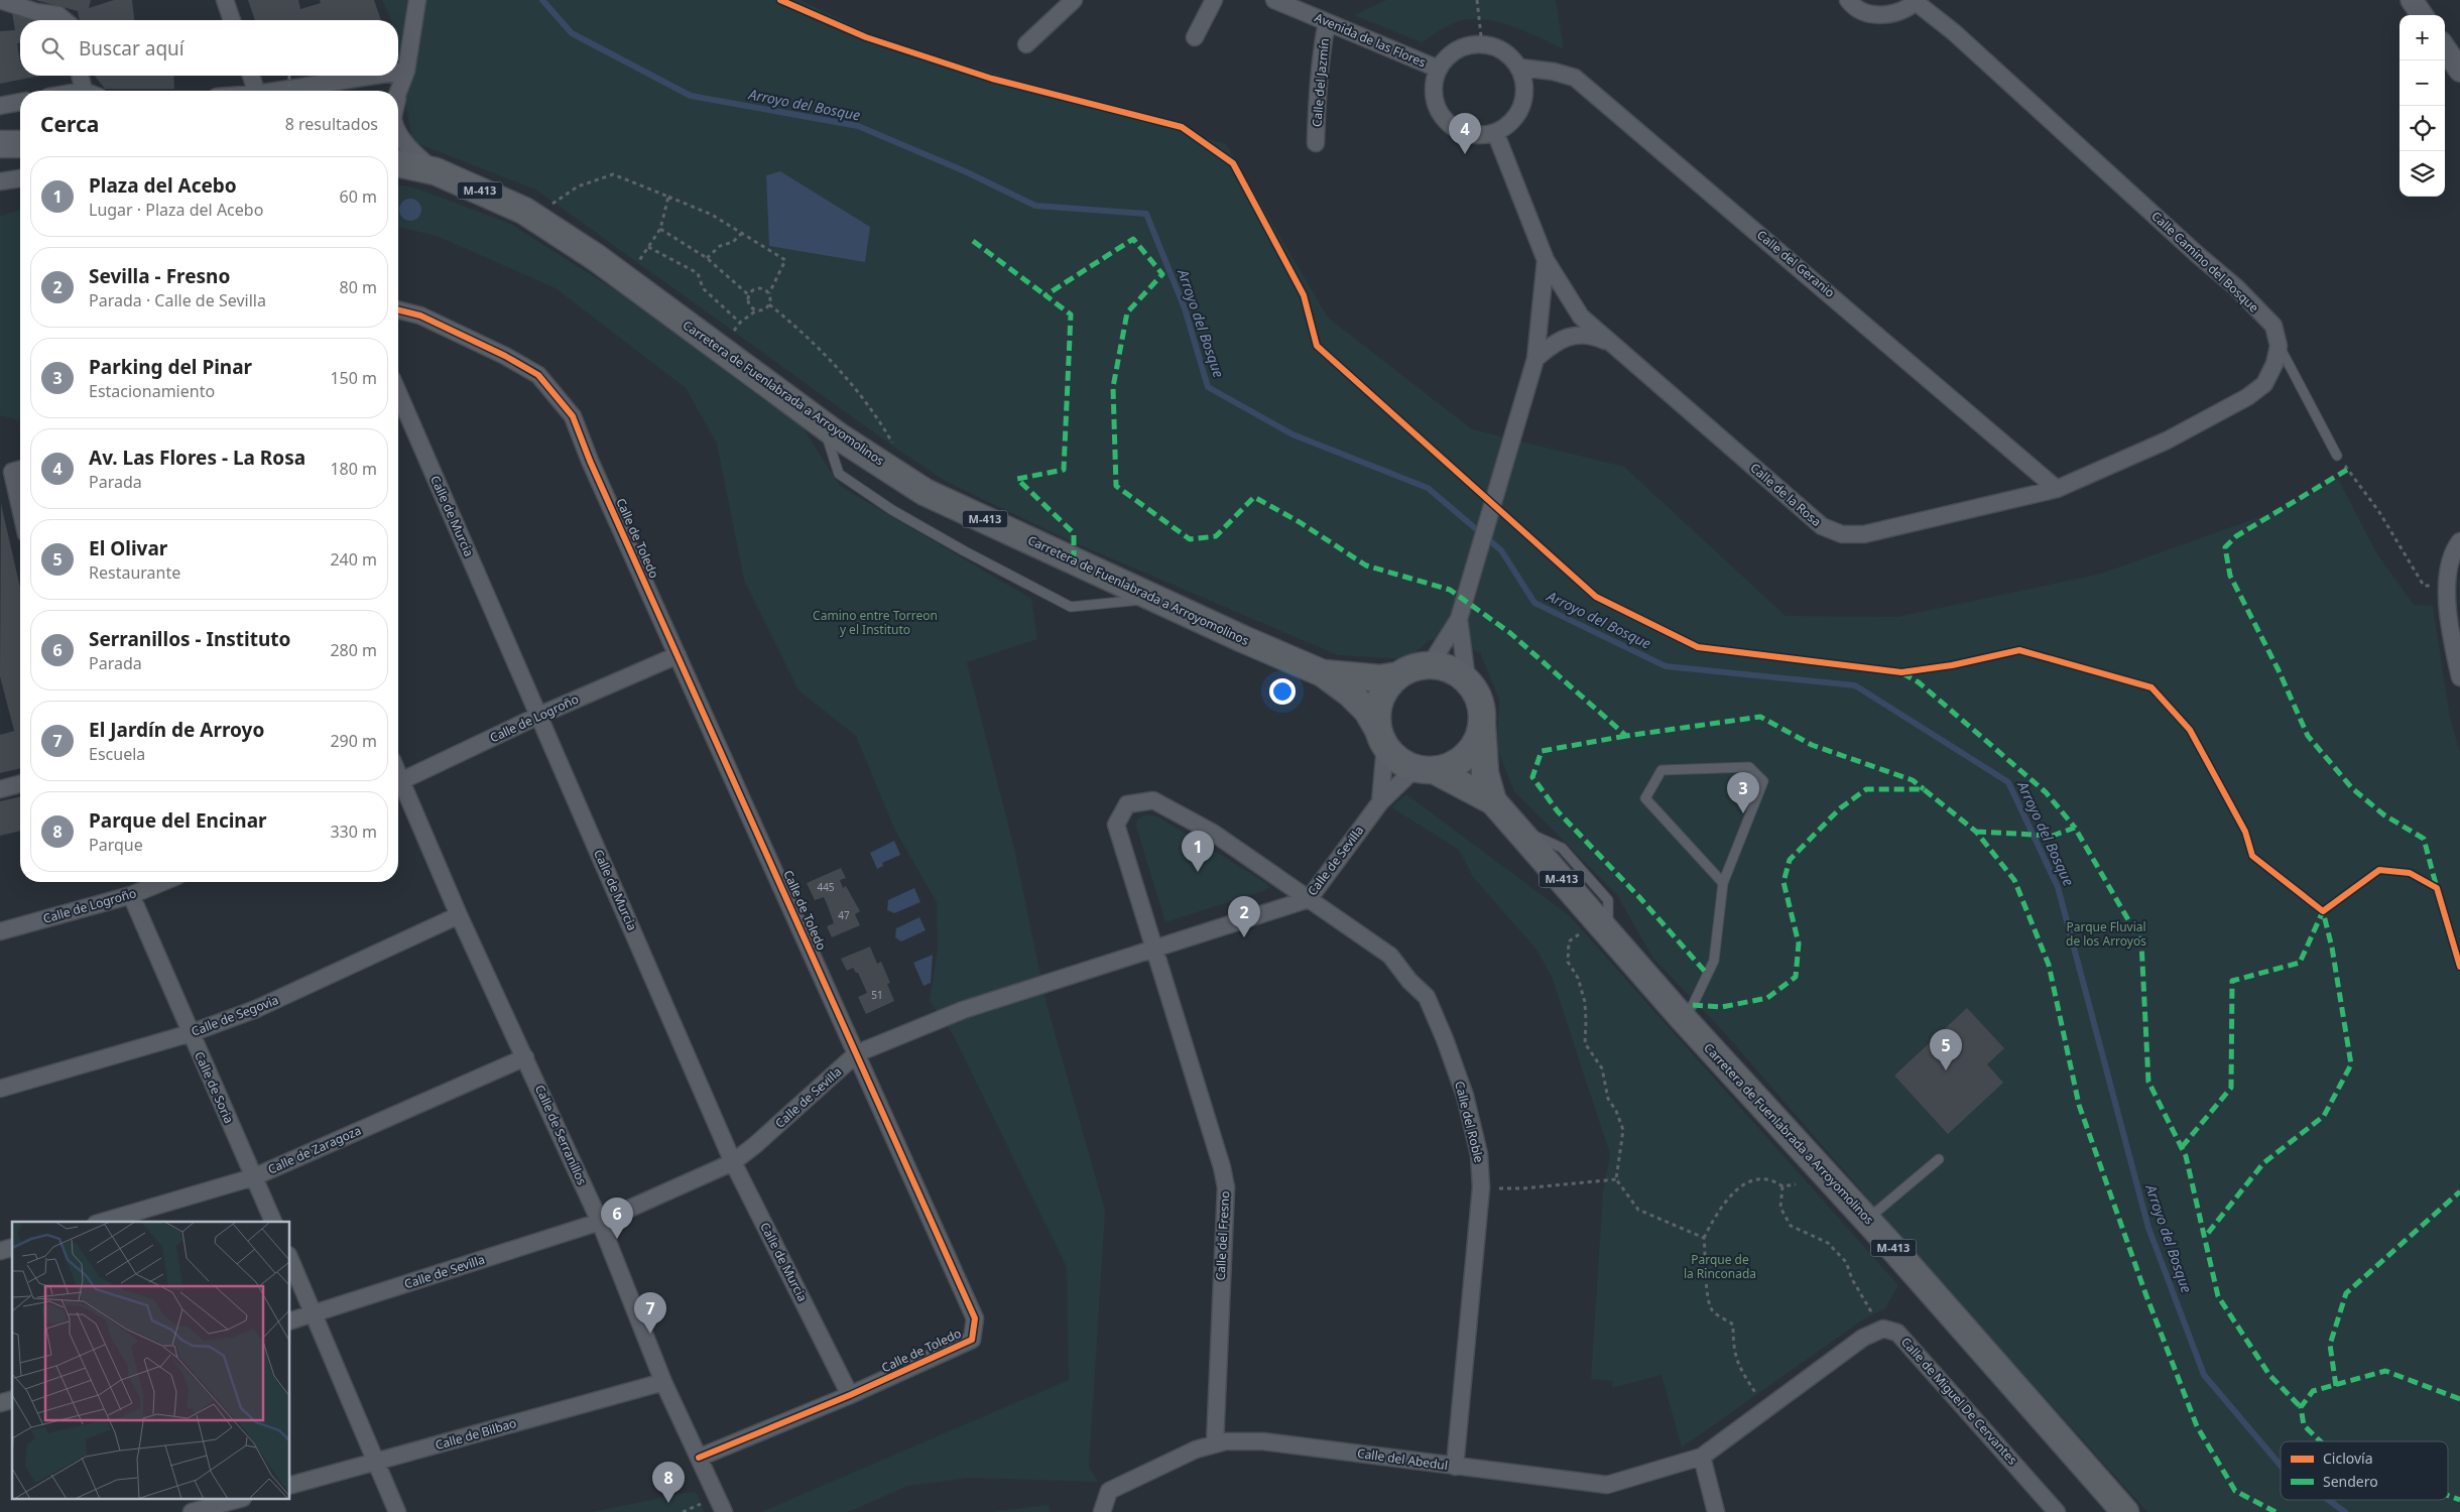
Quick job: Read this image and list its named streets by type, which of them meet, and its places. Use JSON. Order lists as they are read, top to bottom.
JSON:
{
  "streets": {
    "main road": ["M-413", "Carretera de Fuenlabrada a Arroyomolinos"],
    "street": [
      "Avenida de las Flores",
      "Calle del Jazmín",
      "Calle Camino del Bosque",
      "Calle del Geranio",
      "Calle de la Rosa",
      "Calle de Murcia",
      "Calle de Toledo",
      "Calle de Logroño",
      "Calle de Sevilla",
      "Calle de Segovia",
      "Calle de Soria",
      "Calle del Roble",
      "Calle de Serranillos",
      "Calle de Zaragoza",
      "Calle del Fresno",
      "Calle de Miguel De Cervantes",
      "Calle de Bilbao",
      "Calle del Abedul"
    ]
  },
  "crossings": [
    ["Avenida de las Flores", "Calle del Jazmín"],
    ["Avenida de las Flores", "Calle del Geranio"],
    ["Avenida de las Flores", "Calle de la Rosa"],
    ["M-413", "Carretera de Fuenlabrada a Arroyomolinos"],
    ["M-413", "Calle de Sevilla"],
    ["Calle del Geranio", "Calle de la Rosa"],
    ["Carretera de Fuenlabrada a Arroyomolinos", "Calle de Sevilla"],
    ["Calle de Murcia", "Calle de Toledo"],
    ["Calle de Murcia", "Calle de Logroño"],
    ["Calle de Murcia", "Calle de Sevilla"],
    ["Calle de Toledo", "Calle de Logroño"],
    ["Calle de Toledo", "Calle de Sevilla"],
    ["Calle de Toledo", "Calle de Serranillos"],
    ["Calle de Logroño", "Calle de Soria"],
    ["Calle de Sevilla", "Calle del Roble"],
    ["Calle de Sevilla", "Calle de Serranillos"],
    ["Calle de Sevilla", "Calle del Fresno"],
    ["Calle de Segovia", "Calle de Soria"],
    ["Calle de Segovia", "Calle de Serranillos"],
    ["Calle de Soria", "Calle de Zaragoza"],
    ["Calle del Roble", "Calle del Fresno"],
    ["Calle del Roble", "Calle del Abedul"],
    ["Calle de Serranillos", "Calle de Zaragoza"],
    ["Calle de Serranillos", "Calle de Bilbao"],
    ["Calle del Fresno", "Calle del Abedul"]
  ],
  "water": ["Arroyo del Bosque"],
  "parks": ["Camino entre Torreon y el Instituto", "Parque Fluvial de los Arroyos", "Parque de la Rinconada"],
  "house_numbers": ["445", "47", "51"],
  "legend": ["Ciclovía", "Sendero"],
  "page": {
    "map_buttons": ["+", "−"],
    "search": "Buscar aquí",
    "heading": ["Cerca", "8 resultados"],
    "pins": [
      "4",
      "3",
      "1",
      "2",
      "5",
      "6",
      "7",
      "8"
    ],
    "list": [
      {
        "mark": "1",
        "name": "Plaza del Acebo",
        "note": "Lugar · Plaza del Acebo",
        "value": "60 m"
      },
      {
        "mark": "2",
        "name": "Sevilla - Fresno",
        "note": "Parada · Calle de Sevilla",
        "value": "80 m"
      },
      {
        "mark": "3",
        "name": "Parking del Pinar",
        "note": "Estacionamiento",
        "value": "150 m"
      },
      {
        "mark": "4",
        "name": "Av. Las Flores - La Rosa",
        "note": "Parada",
        "value": "180 m"
      },
      {
        "mark": "5",
        "name": "El Olivar",
        "note": "Restaurante",
        "value": "240 m"
      },
      {
        "mark": "6",
        "name": "Serranillos - Instituto",
        "note": "Parada",
        "value": "280 m"
      },
      {
        "mark": "7",
        "name": "El Jardín de Arroyo",
        "note": "Escuela",
        "value": "290 m"
      },
      {
        "mark": "8",
        "name": "Parque del Encinar",
        "note": "Parque",
        "value": "330 m"
      }
    ]
  }
}
